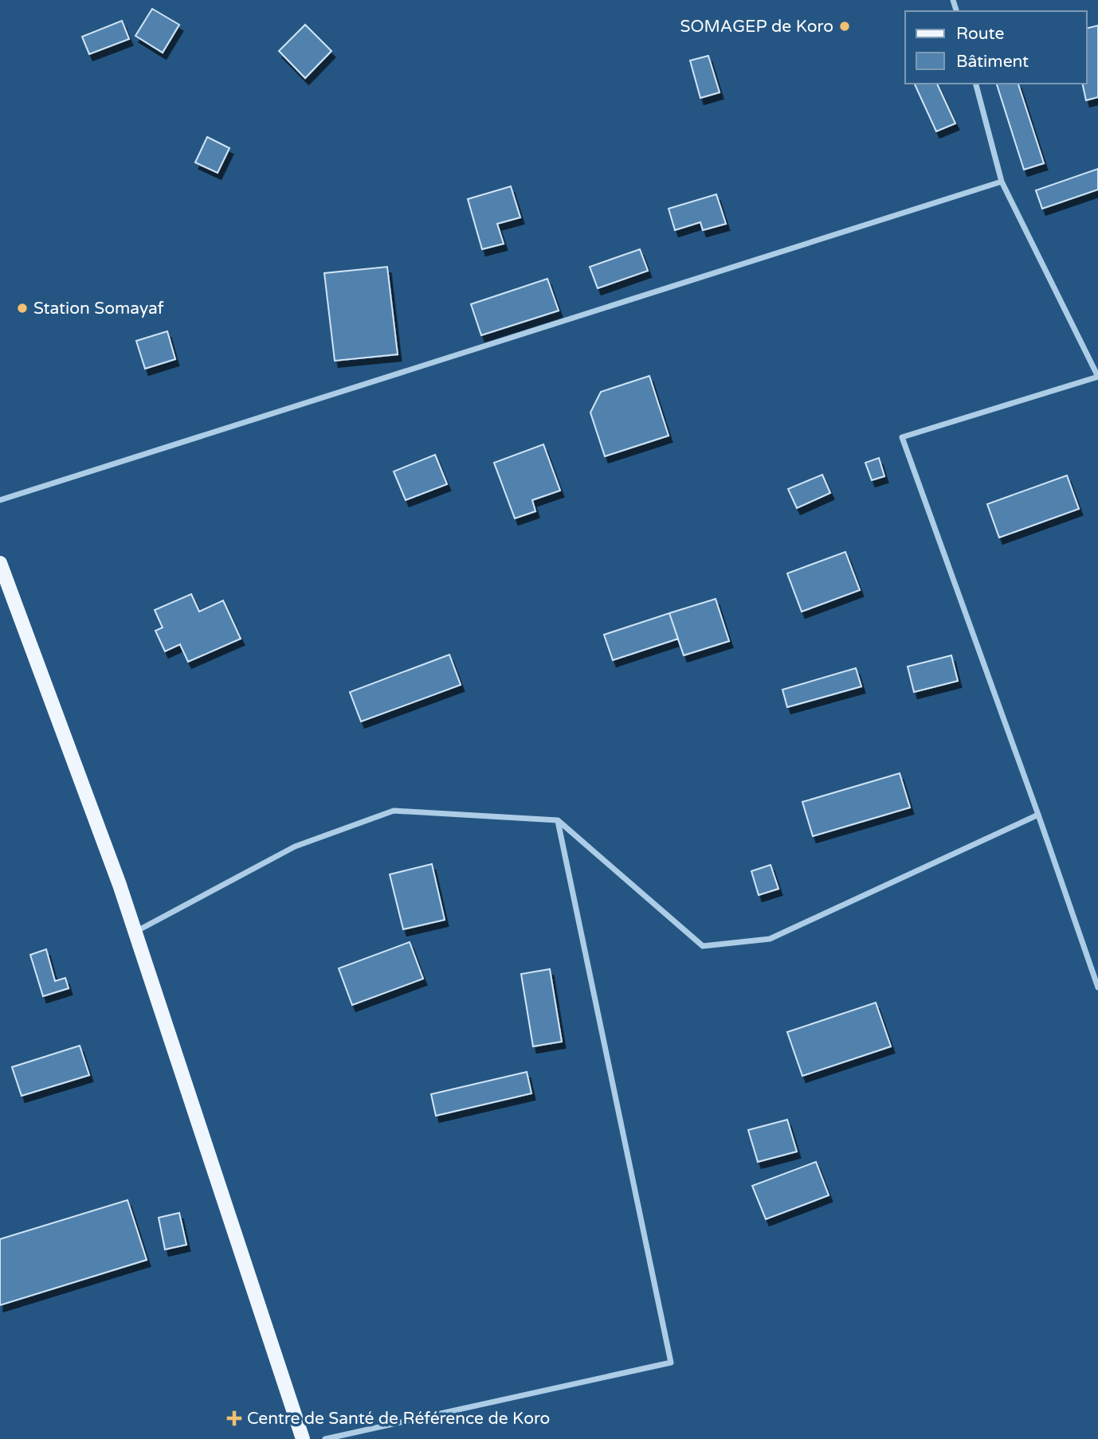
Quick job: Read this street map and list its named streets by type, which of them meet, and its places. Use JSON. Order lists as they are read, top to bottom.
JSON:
{
  "places": {
    "other": ["SOMAGEP de Koro", "Station Somayaf"],
    "health": ["Centre de Santé de Référence de Koro"]
  },
  "legend": ["Route", "Bâtiment"]
}
